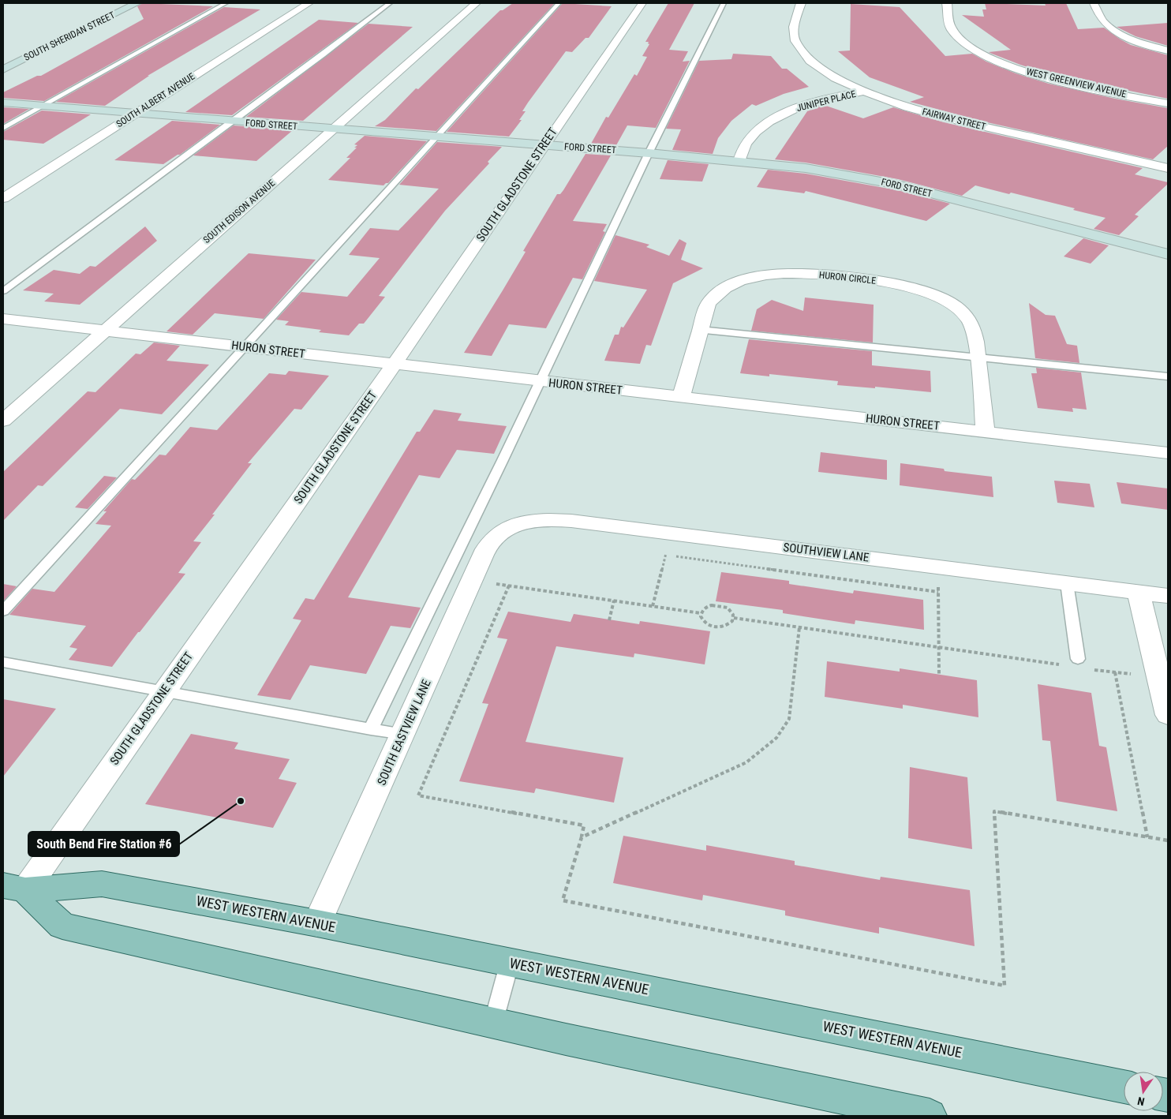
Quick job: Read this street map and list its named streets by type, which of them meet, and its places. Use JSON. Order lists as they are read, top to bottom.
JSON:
{
  "streets": {
    "main road": ["WEST WESTERN AVENUE"],
    "street": [
      "SOUTH SHERIDAN STREET",
      "WEST GREENVIEW AVENUE",
      "SOUTH ALBERT AVENUE",
      "JUNIPER PLACE",
      "FAIRWAY STREET",
      "FORD STREET",
      "SOUTH GLADSTONE STREET",
      "SOUTH EDISON AVENUE",
      "HURON CIRCLE",
      "HURON STREET",
      "SOUTHVIEW LANE",
      "SOUTH EASTVIEW LANE"
    ]
  },
  "crossings": [
    ["SOUTH ALBERT AVENUE", "FORD STREET"],
    ["JUNIPER PLACE", "FAIRWAY STREET"],
    ["JUNIPER PLACE", "FORD STREET"],
    ["FORD STREET", "SOUTH GLADSTONE STREET"],
    ["FORD STREET", "SOUTH EDISON AVENUE"],
    ["SOUTH GLADSTONE STREET", "HURON STREET"],
    ["SOUTH GLADSTONE STREET", "WEST WESTERN AVENUE"],
    ["SOUTH EDISON AVENUE", "HURON STREET"],
    ["HURON CIRCLE", "HURON STREET"],
    ["SOUTHVIEW LANE", "SOUTH EASTVIEW LANE"],
    ["SOUTH EASTVIEW LANE", "WEST WESTERN AVENUE"]
  ],
  "places": ["South Bend Fire Station #6"],
  "north": "bottom"
}
